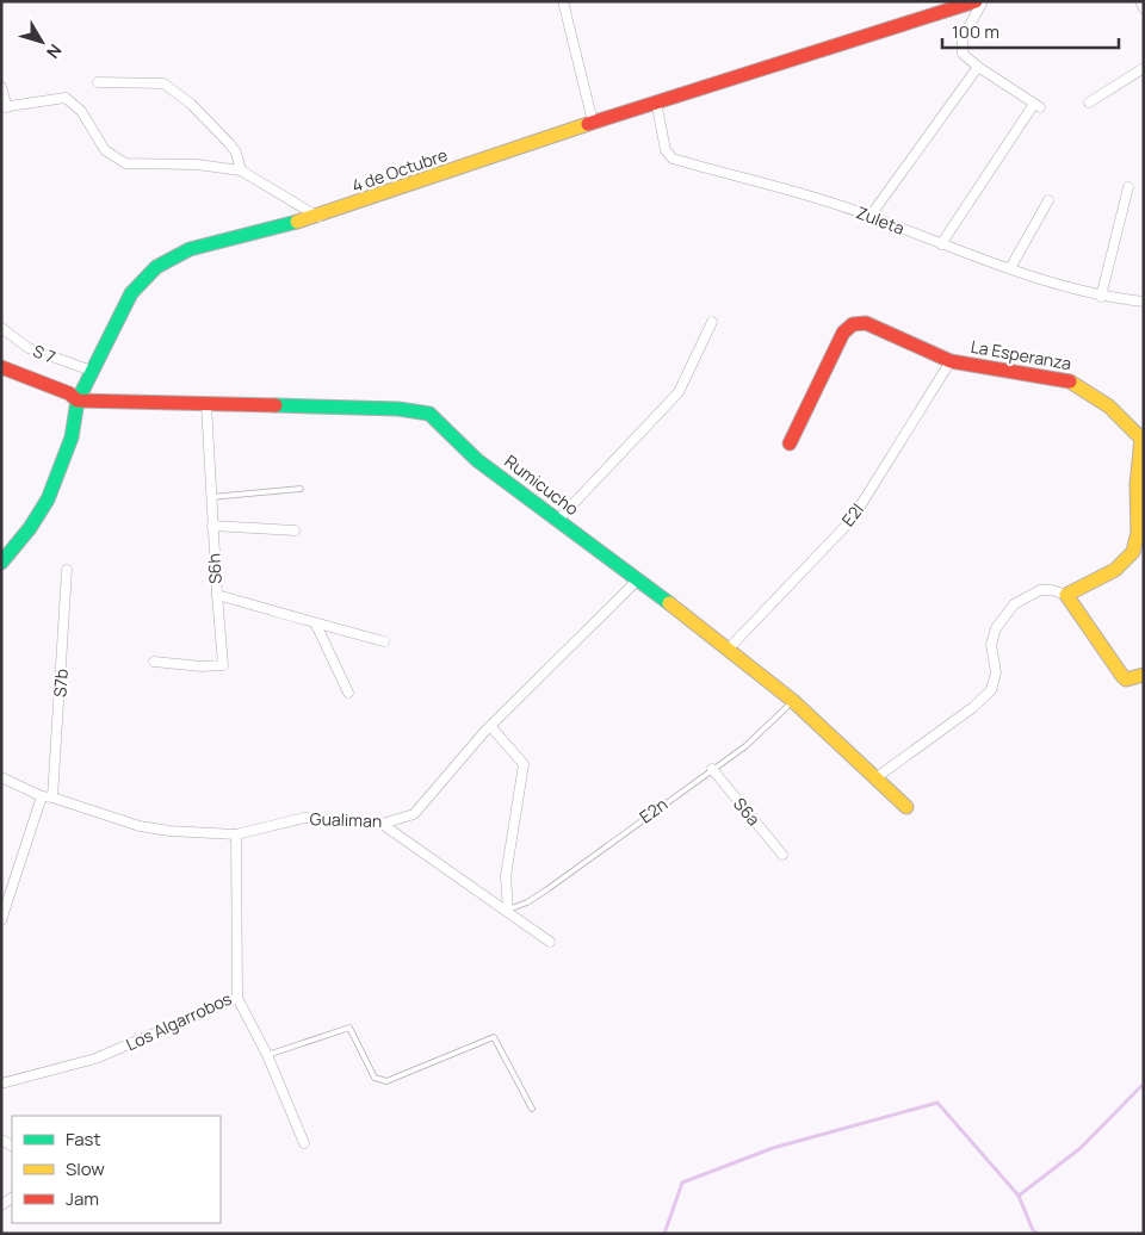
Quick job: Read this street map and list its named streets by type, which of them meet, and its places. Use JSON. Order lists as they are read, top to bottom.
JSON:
{
  "streets": {
    "street": [
      "4 de Octubre",
      "Zuleta",
      "S 7",
      "La Esperanza",
      "Rumicucho",
      "E2l",
      "S6h",
      "S7b",
      "S6a",
      "Gualiman",
      "Los Algarrobos"
    ],
    "lane": ["E2n"]
  },
  "crossings": [
    ["4 de Octubre", "Zuleta"],
    ["4 de Octubre", "S 7"],
    ["4 de Octubre", "Rumicucho"],
    ["La Esperanza", "E2l"],
    ["Rumicucho", "E2l"],
    ["Rumicucho", "S6h"],
    ["Rumicucho", "E2n"],
    ["Rumicucho", "Gualiman"],
    ["S7b", "Gualiman"],
    ["E2n", "S6a"],
    ["Gualiman", "Los Algarrobos"]
  ],
  "legend": ["Fast", "Slow", "Jam"],
  "scale_bar": "100 m",
  "north": "bottom right"
}
